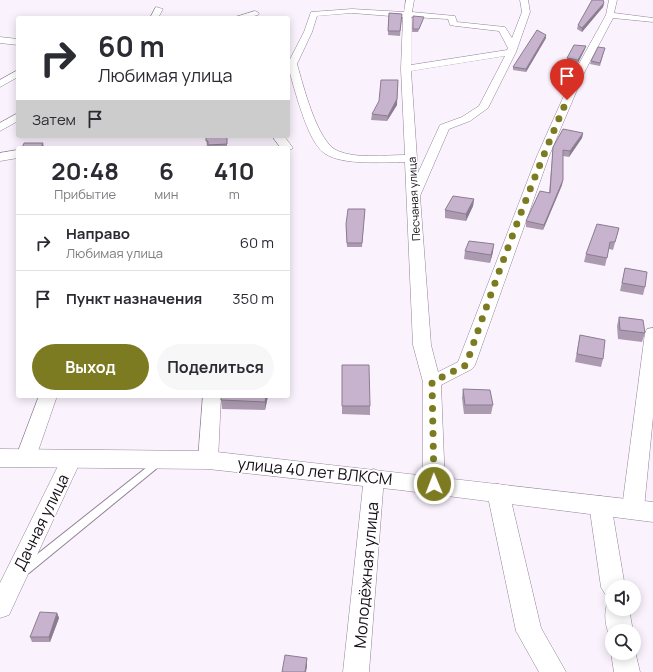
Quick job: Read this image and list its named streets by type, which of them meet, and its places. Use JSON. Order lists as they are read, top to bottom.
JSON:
{
  "streets": {
    "street": [
      "Песчаная улица",
      "улица 40 лет ВЛКСМ",
      "Дачная улица",
      "Молодёжная улица"
    ]
  },
  "crossings": [
    ["Песчаная улица", "улица 40 лет ВЛКСМ"],
    ["улица 40 лет ВЛКСМ", "Дачная улица"],
    ["улица 40 лет ВЛКСМ", "Молодёжная улица"]
  ],
  "page": {
    "turn": ["60 m", "Любимая улица"],
    "then": "Затем",
    "eta": [
      "20:48",
      "Прибытие",
      "6",
      "мин",
      "410",
      "m"
    ],
    "list": [
      {
        "name": "Направо",
        "note": "Любимая улица",
        "value": "60 m"
      },
      {
        "name": "Пункт назначения",
        "value": "350 m"
      }
    ],
    "buttons": ["Выход", "Поделиться"]
  }
}
